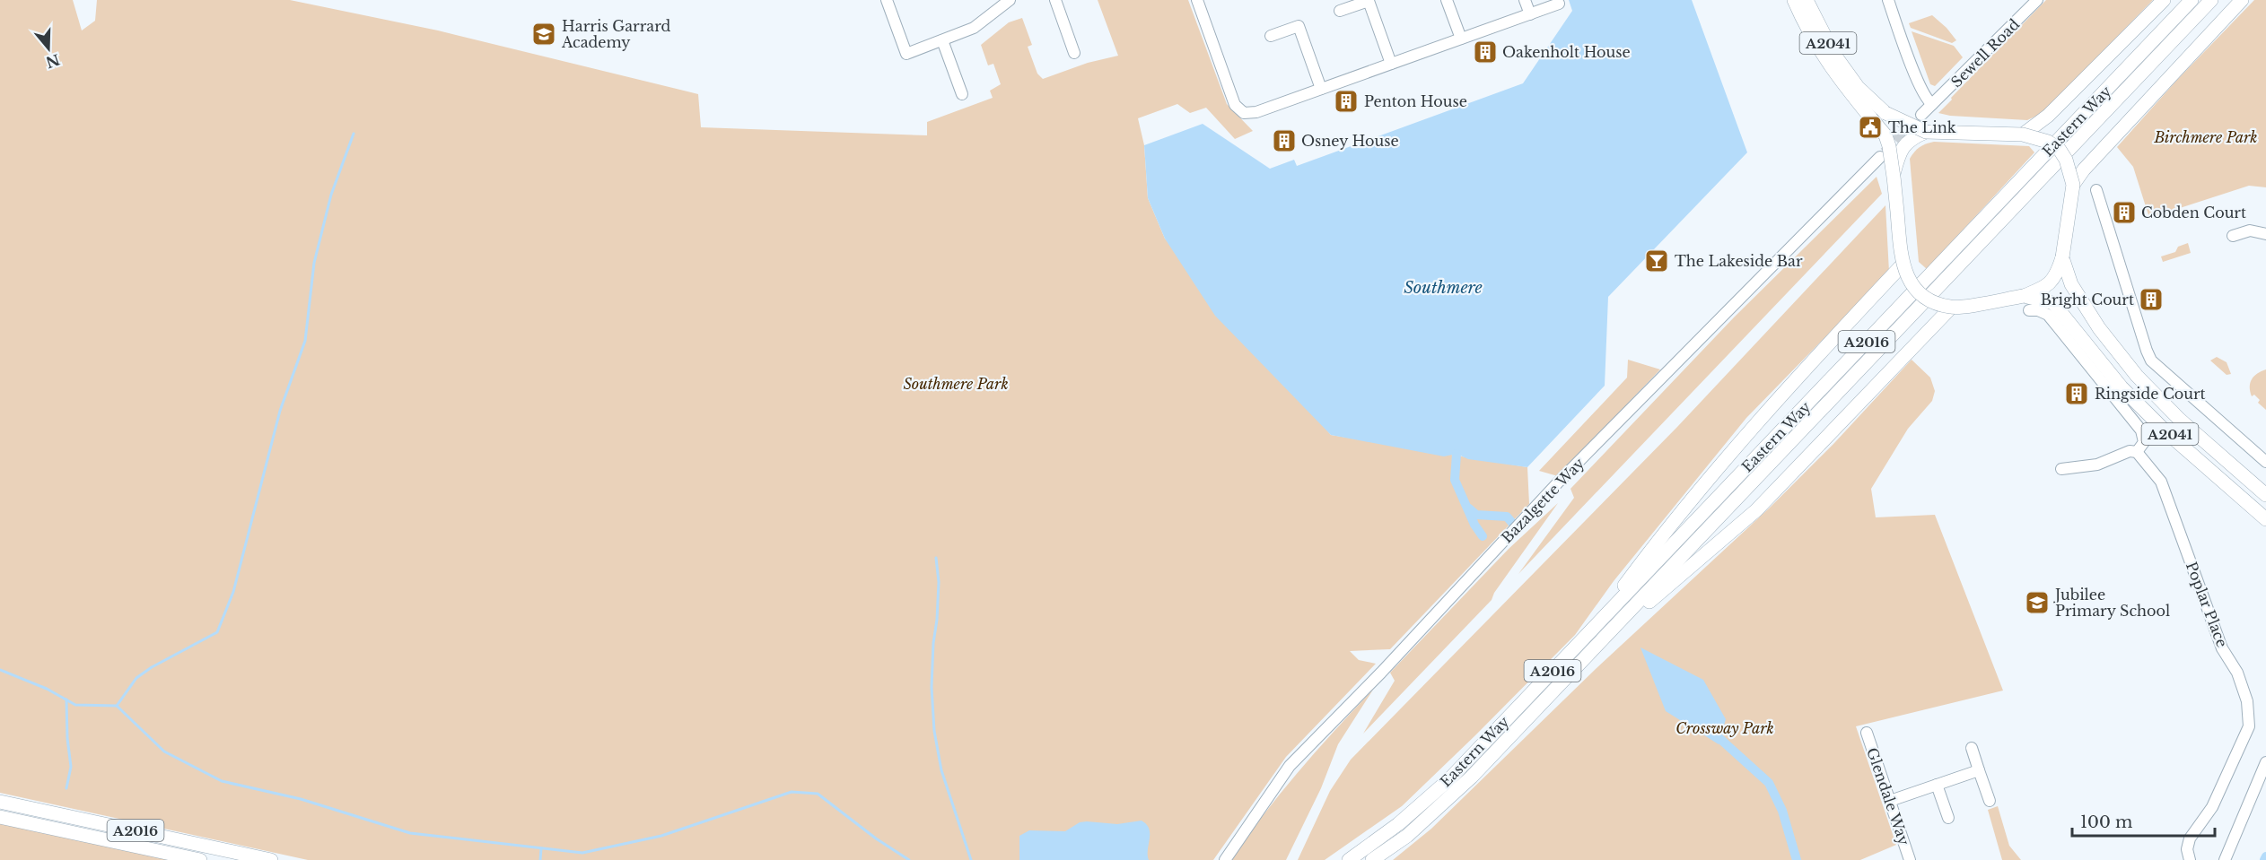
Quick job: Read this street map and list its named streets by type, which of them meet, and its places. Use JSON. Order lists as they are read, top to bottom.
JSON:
{
  "streets": {
    "main road": ["A2041", "Eastern Way", "A2016"],
    "street": [
      "Sewell Road",
      "Bazalgette Way",
      "Poplar Place",
      "Glendale Way"
    ]
  },
  "water": ["Southmere"],
  "parks": ["Birchmere Park", "Southmere Park", "Crossway Park"],
  "places": {
    "school or university": ["Harris Garrard Academy", "Jubilee Primary School"],
    "building": [
      "Oakenholt House",
      "Penton House",
      "Osney House",
      "Cobden Court",
      "Bright Court",
      "Ringside Court"
    ],
    "public building": ["The Link"],
    "bar": ["The Lakeside Bar"]
  },
  "scale_bar": "100 m",
  "north": "bottom"
}
